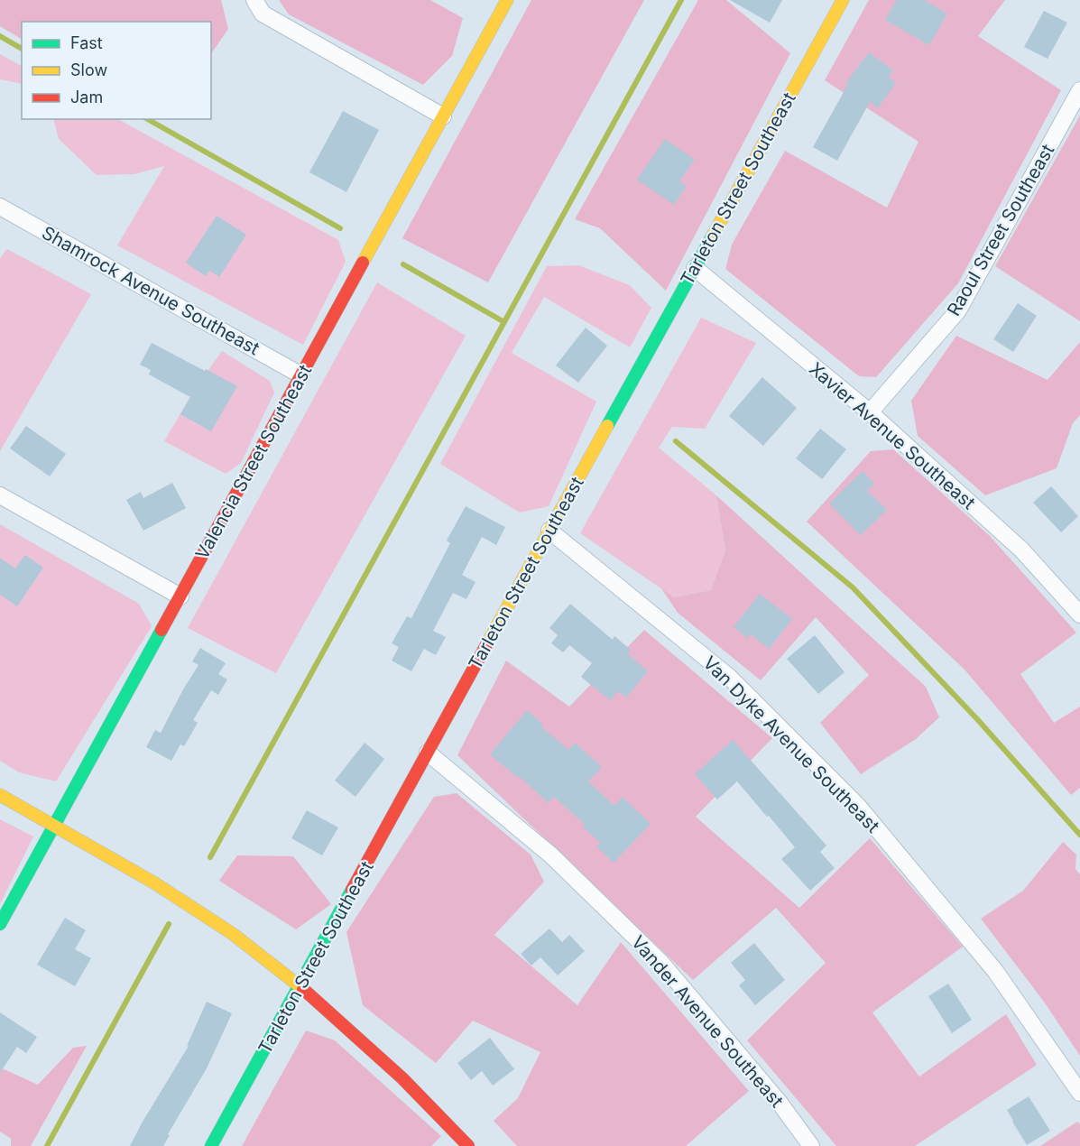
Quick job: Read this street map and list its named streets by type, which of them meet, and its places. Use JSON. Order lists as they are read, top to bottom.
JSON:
{
  "streets": {
    "street": [
      "Tarleton Street Southeast",
      "Raoul Street Southeast",
      "Shamrock Avenue Southeast",
      "Xavier Avenue Southeast",
      "Valencia Street Southeast",
      "Van Dyke Avenue Southeast",
      "Vander Avenue Southeast"
    ]
  },
  "crossings": [
    ["Tarleton Street Southeast", "Xavier Avenue Southeast"],
    ["Tarleton Street Southeast", "Van Dyke Avenue Southeast"],
    ["Tarleton Street Southeast", "Vander Avenue Southeast"],
    ["Raoul Street Southeast", "Xavier Avenue Southeast"],
    ["Shamrock Avenue Southeast", "Valencia Street Southeast"]
  ],
  "legend": ["Fast", "Slow", "Jam"]
}
